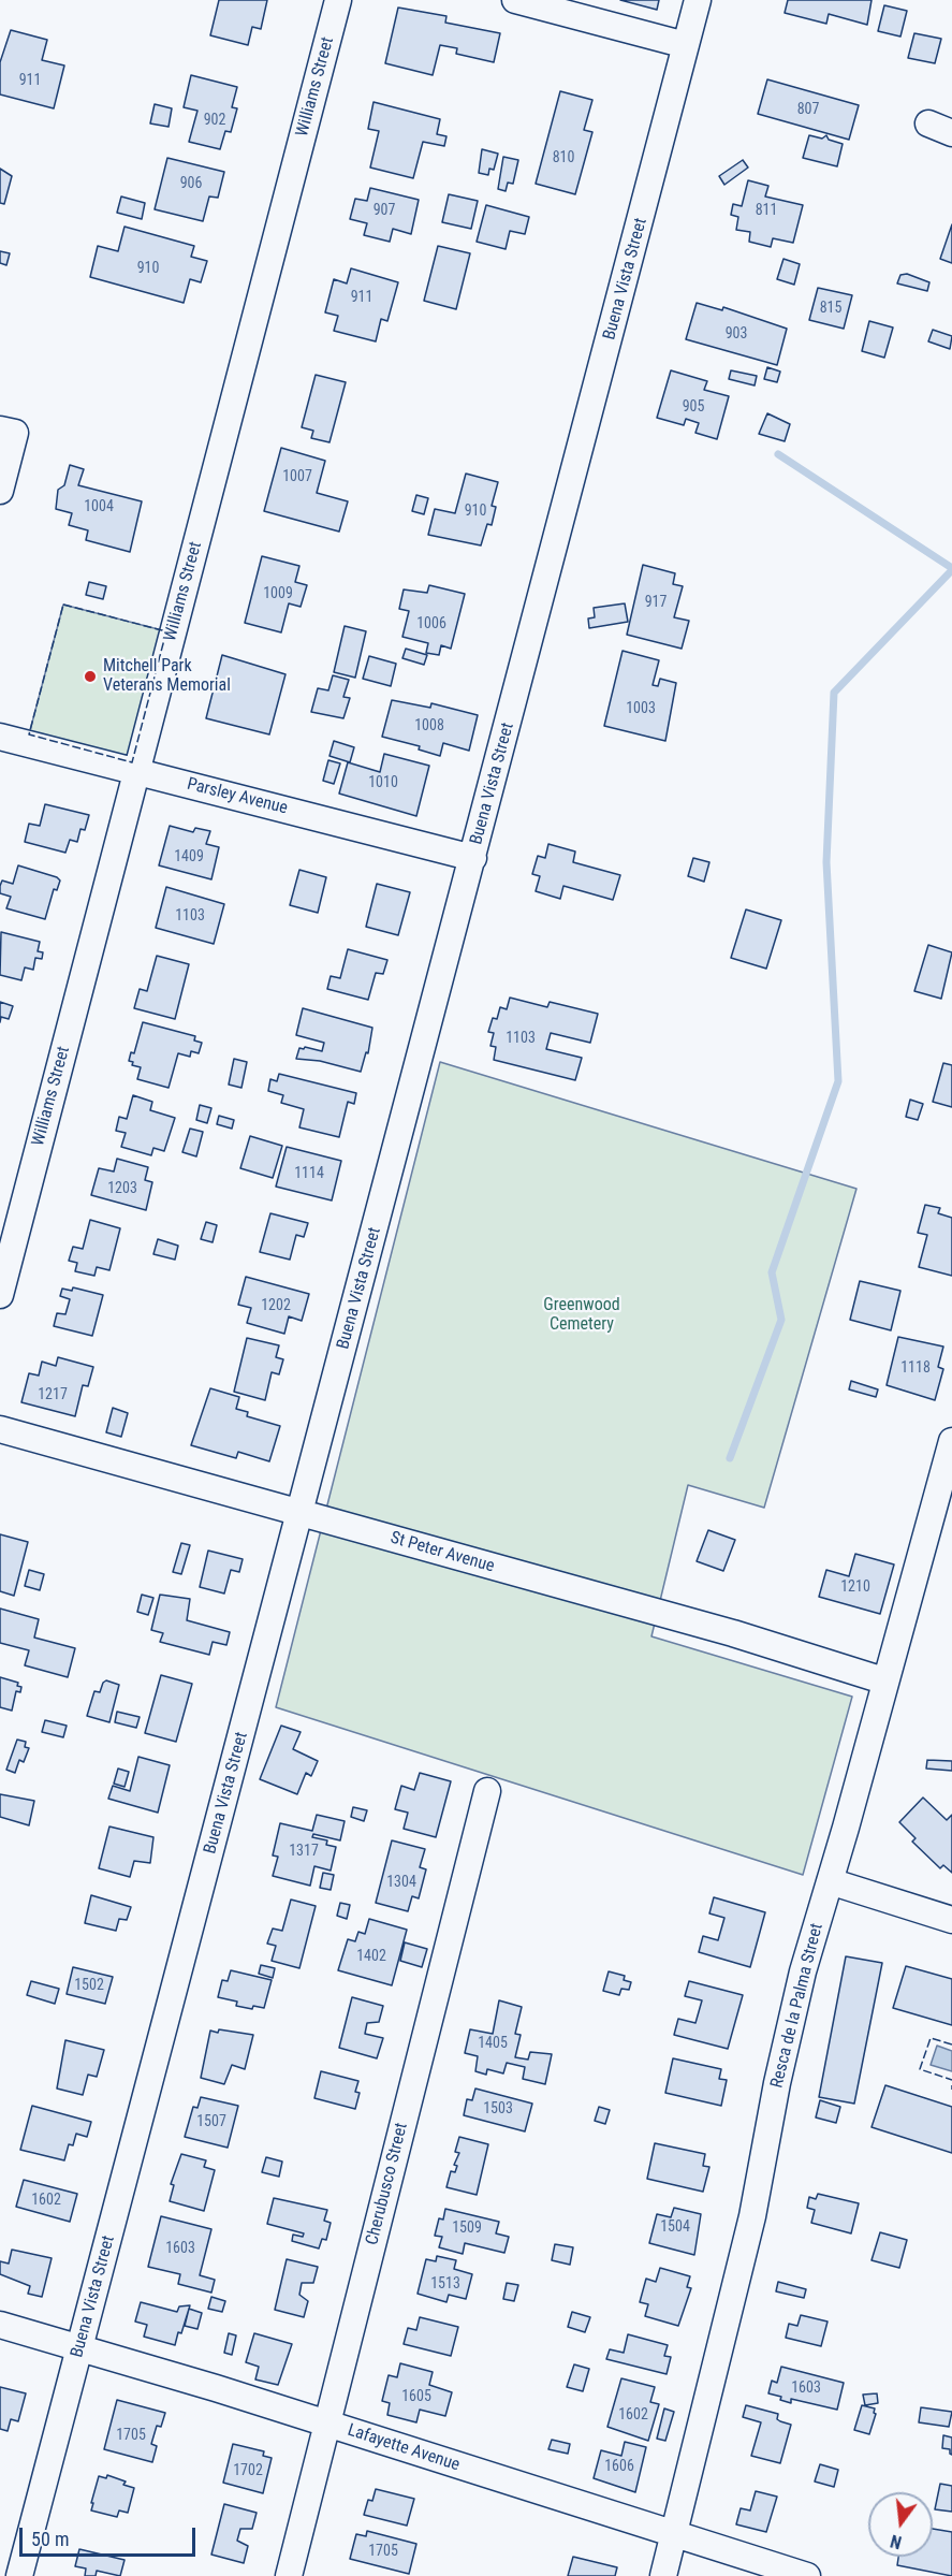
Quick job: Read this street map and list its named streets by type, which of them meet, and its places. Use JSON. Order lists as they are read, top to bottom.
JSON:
{
  "streets": {
    "street": [
      "Williams Street",
      "Buena Vista Street",
      "Parsley Avenue",
      "St Peter Avenue",
      "Resca de la Palma Street",
      "Cherubusco Street",
      "Lafayette Avenue"
    ]
  },
  "crossings": [
    ["Williams Street", "Parsley Avenue"],
    ["Buena Vista Street", "Parsley Avenue"],
    ["Buena Vista Street", "St Peter Avenue"],
    ["Buena Vista Street", "Lafayette Avenue"],
    ["St Peter Avenue", "Resca de la Palma Street"],
    ["Resca de la Palma Street", "Lafayette Avenue"],
    ["Cherubusco Street", "Lafayette Avenue"]
  ],
  "parks": ["Greenwood Cemetery"],
  "places": ["Mitchell Park Veterans Memorial"],
  "house_numbers": [
    "911",
    "807",
    "902",
    "810",
    "906",
    "907",
    "811",
    "910",
    "911",
    "815",
    "903",
    "905",
    "1007",
    "1004",
    "910",
    "1009",
    "917",
    "1006",
    "1003",
    "1008",
    "1010",
    "1409",
    "1103",
    "1103",
    "1114",
    "1203",
    "1202",
    "1118",
    "1217",
    "1210",
    "1317",
    "1304",
    "1402",
    "1502",
    "1405",
    "1503",
    "1507",
    "1602",
    "1504",
    "1509",
    "1603",
    "1513",
    "1603",
    "1605",
    "1602",
    "1705",
    "1606",
    "1702",
    "1705"
  ],
  "scale_bar": "50 m",
  "north": "bottom"
}
